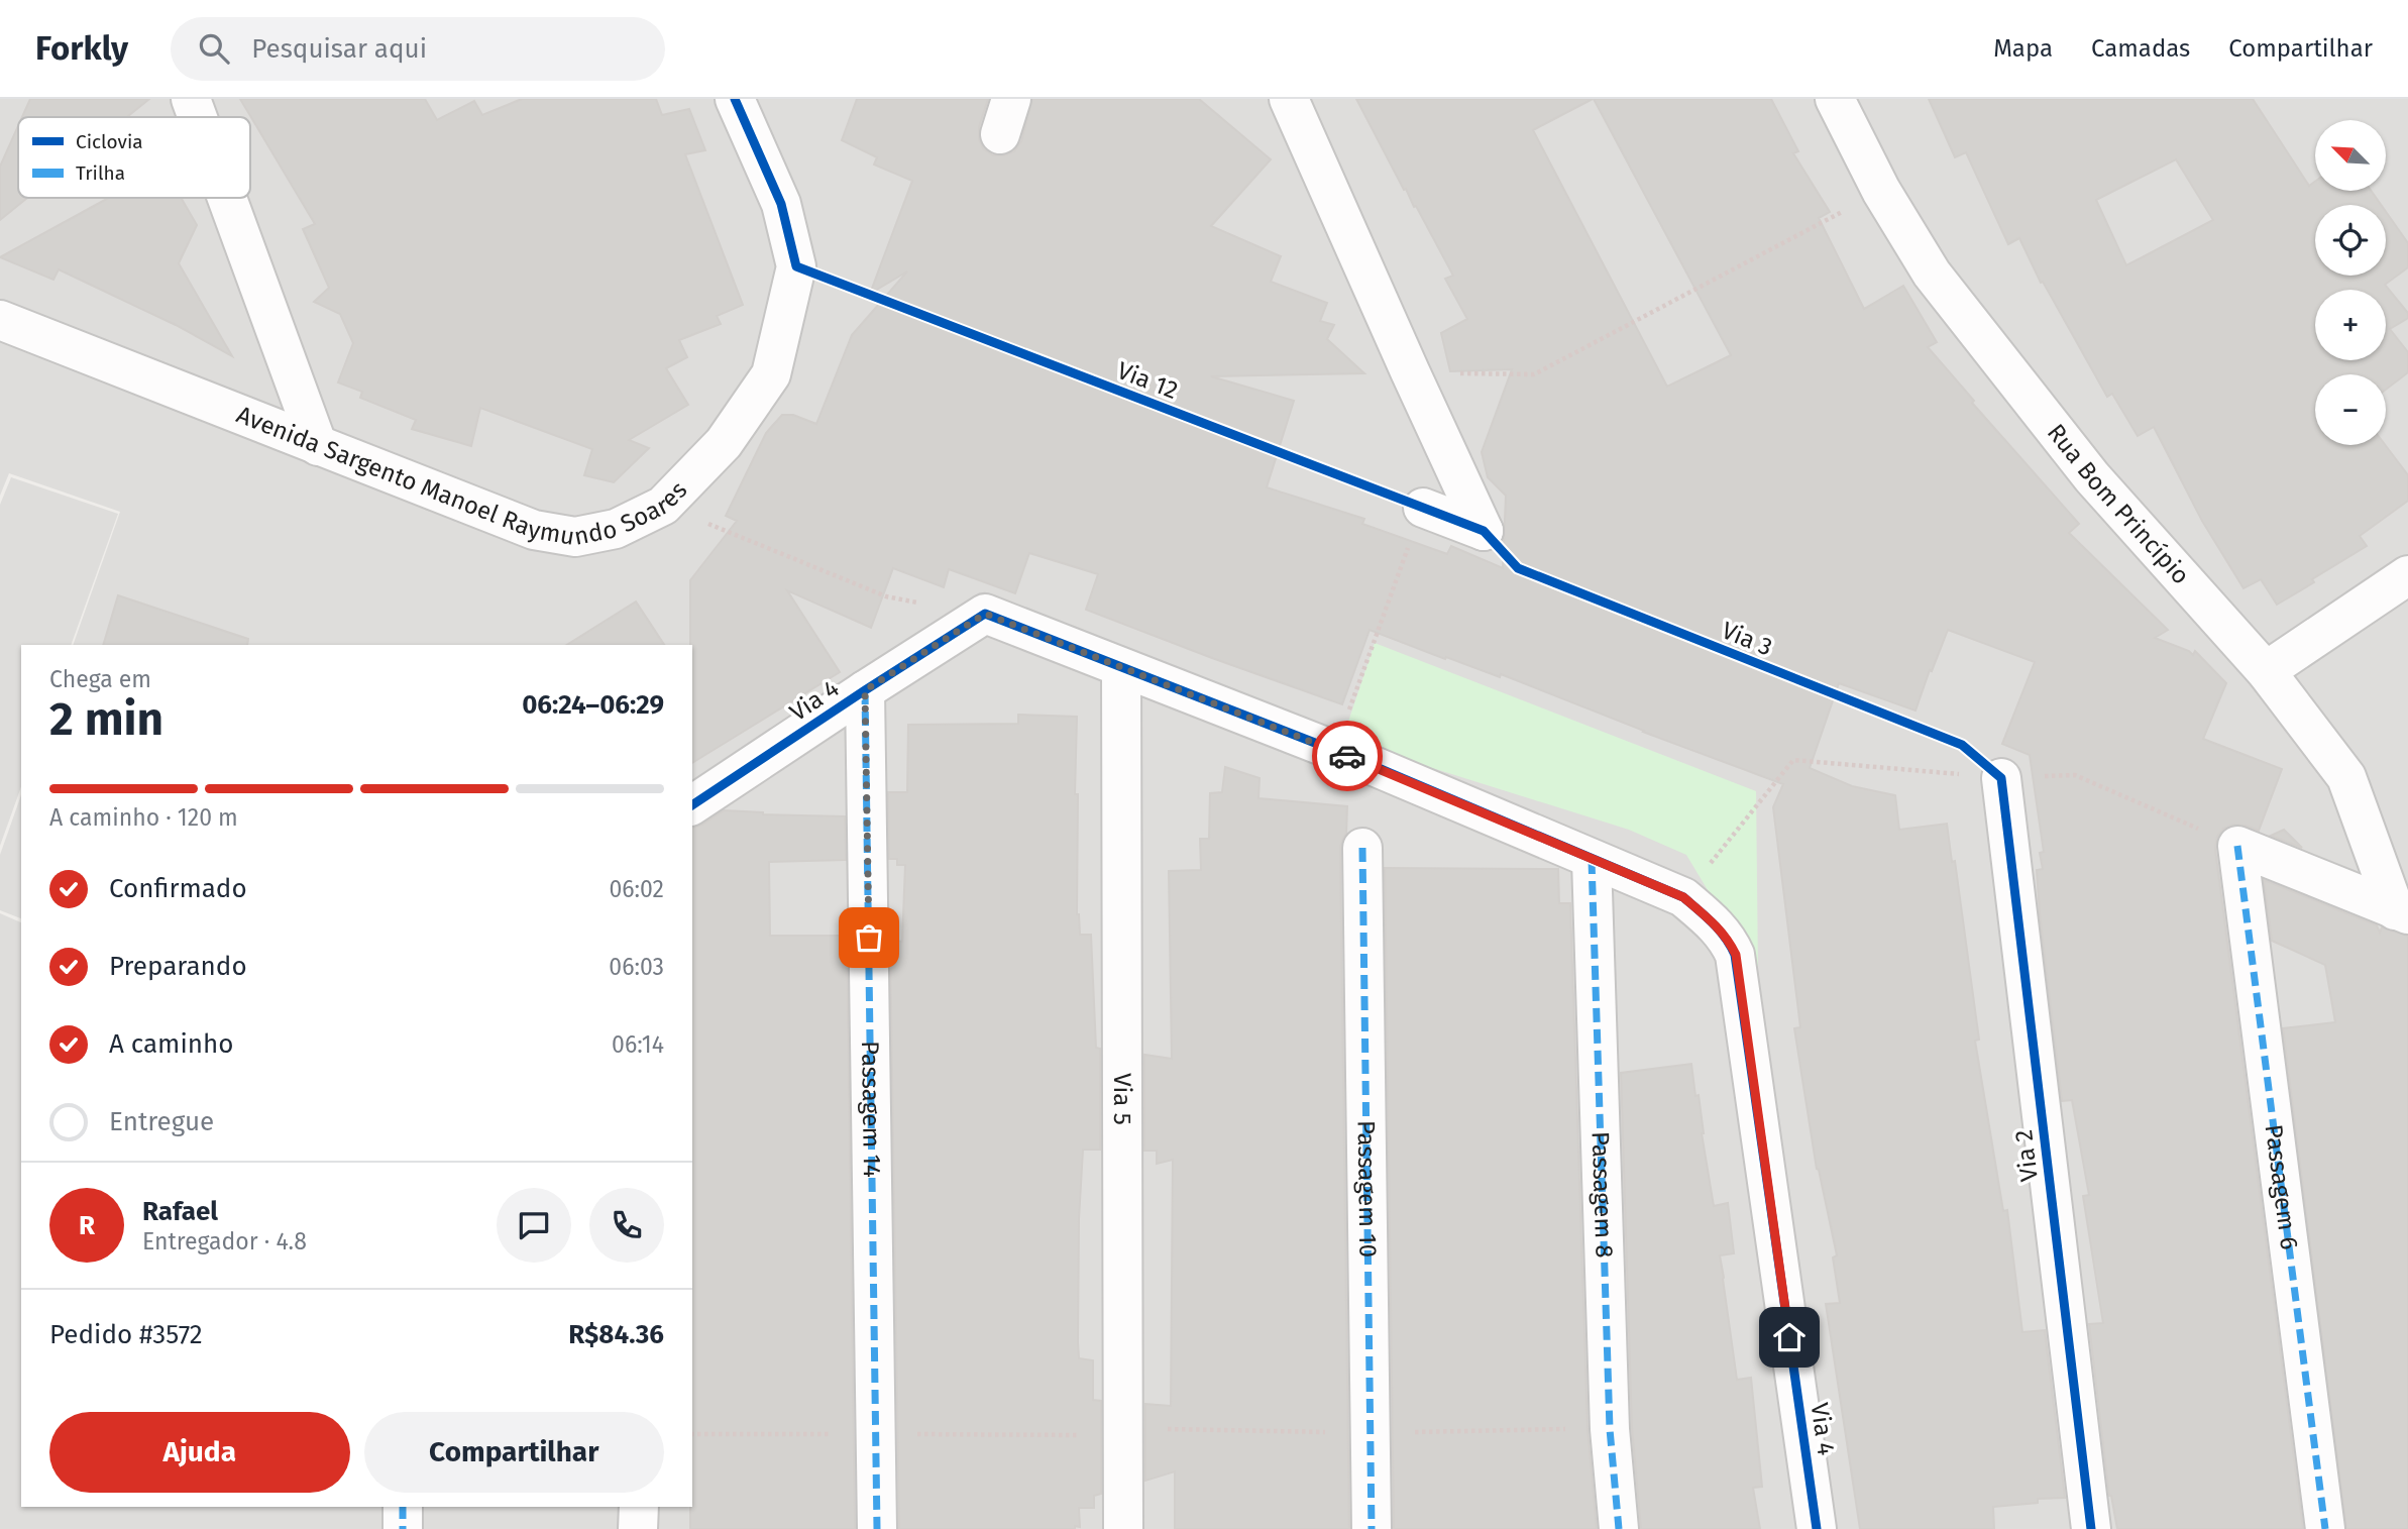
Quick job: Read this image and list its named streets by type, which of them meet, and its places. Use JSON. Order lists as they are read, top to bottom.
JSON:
{
  "streets": {
    "street": [
      "Avenida Sargento Manoel Raymundo Soares",
      "Rua Bom Princípio",
      "Via 4",
      "Via 5",
      "Passagem 14",
      "Via 2",
      "Passagem 6",
      "Passagem 10",
      "Passagem 8"
    ],
    "path": ["Via 3"],
    "cycle path": ["Via 12"]
  },
  "crossings": [
    ["Via 12", "Avenida Sargento Manoel Raymundo Soares"],
    ["Via 3", "Via 2"],
    ["Via 4", "Via 5"],
    ["Via 4", "Passagem 14"],
    ["Via 4", "Passagem 8"]
  ],
  "legend": ["Ciclovia", "Trilha"],
  "north": "top left",
  "page": {
    "header": "Forkly",
    "search": "Pesquisar aqui",
    "nav": ["Mapa", "Camadas", "Compartilhar"],
    "map_buttons": ["+", "−"],
    "heading": ["2 min", "Chega em", "06:24–06:29"],
    "panel": [
      "Rafael",
      "Entregador · 4.8",
      "Pedido #3572",
      "R$84.36"
    ],
    "bar": "A caminho · 120 m",
    "list": [
      ["Confirmado", "06:02"],
      ["Preparando", "06:03"],
      ["A caminho", "06:14"],
      "Entregue"
    ],
    "round": "R",
    "buttons": ["Ajuda", "Compartilhar"]
  }
}
